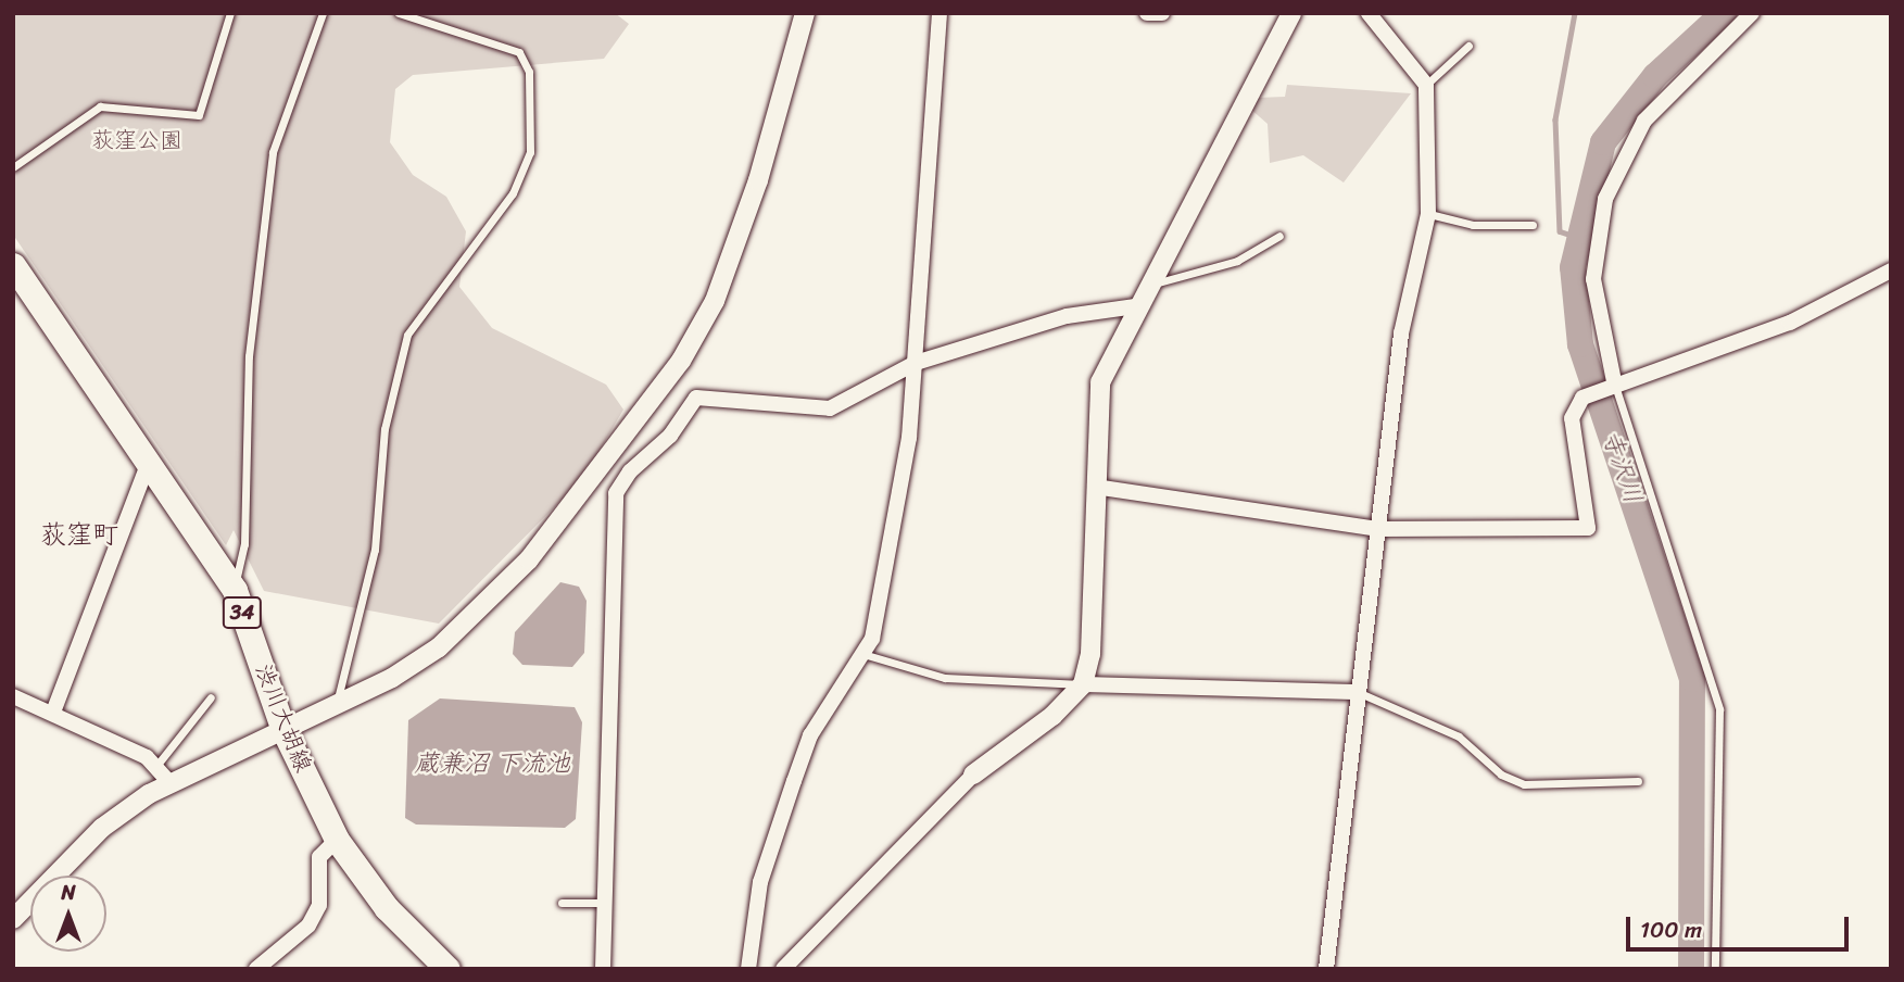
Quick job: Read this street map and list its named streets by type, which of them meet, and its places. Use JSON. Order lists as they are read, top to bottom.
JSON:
{
  "streets": {
    "main road": ["34", "渋川大胡線"]
  },
  "districts": ["荻窪町"],
  "water": ["寺沢川", "蔵兼沼 下流池"],
  "parks": ["荻窪公園"],
  "scale_bar": "100 m",
  "north": "top"
}
